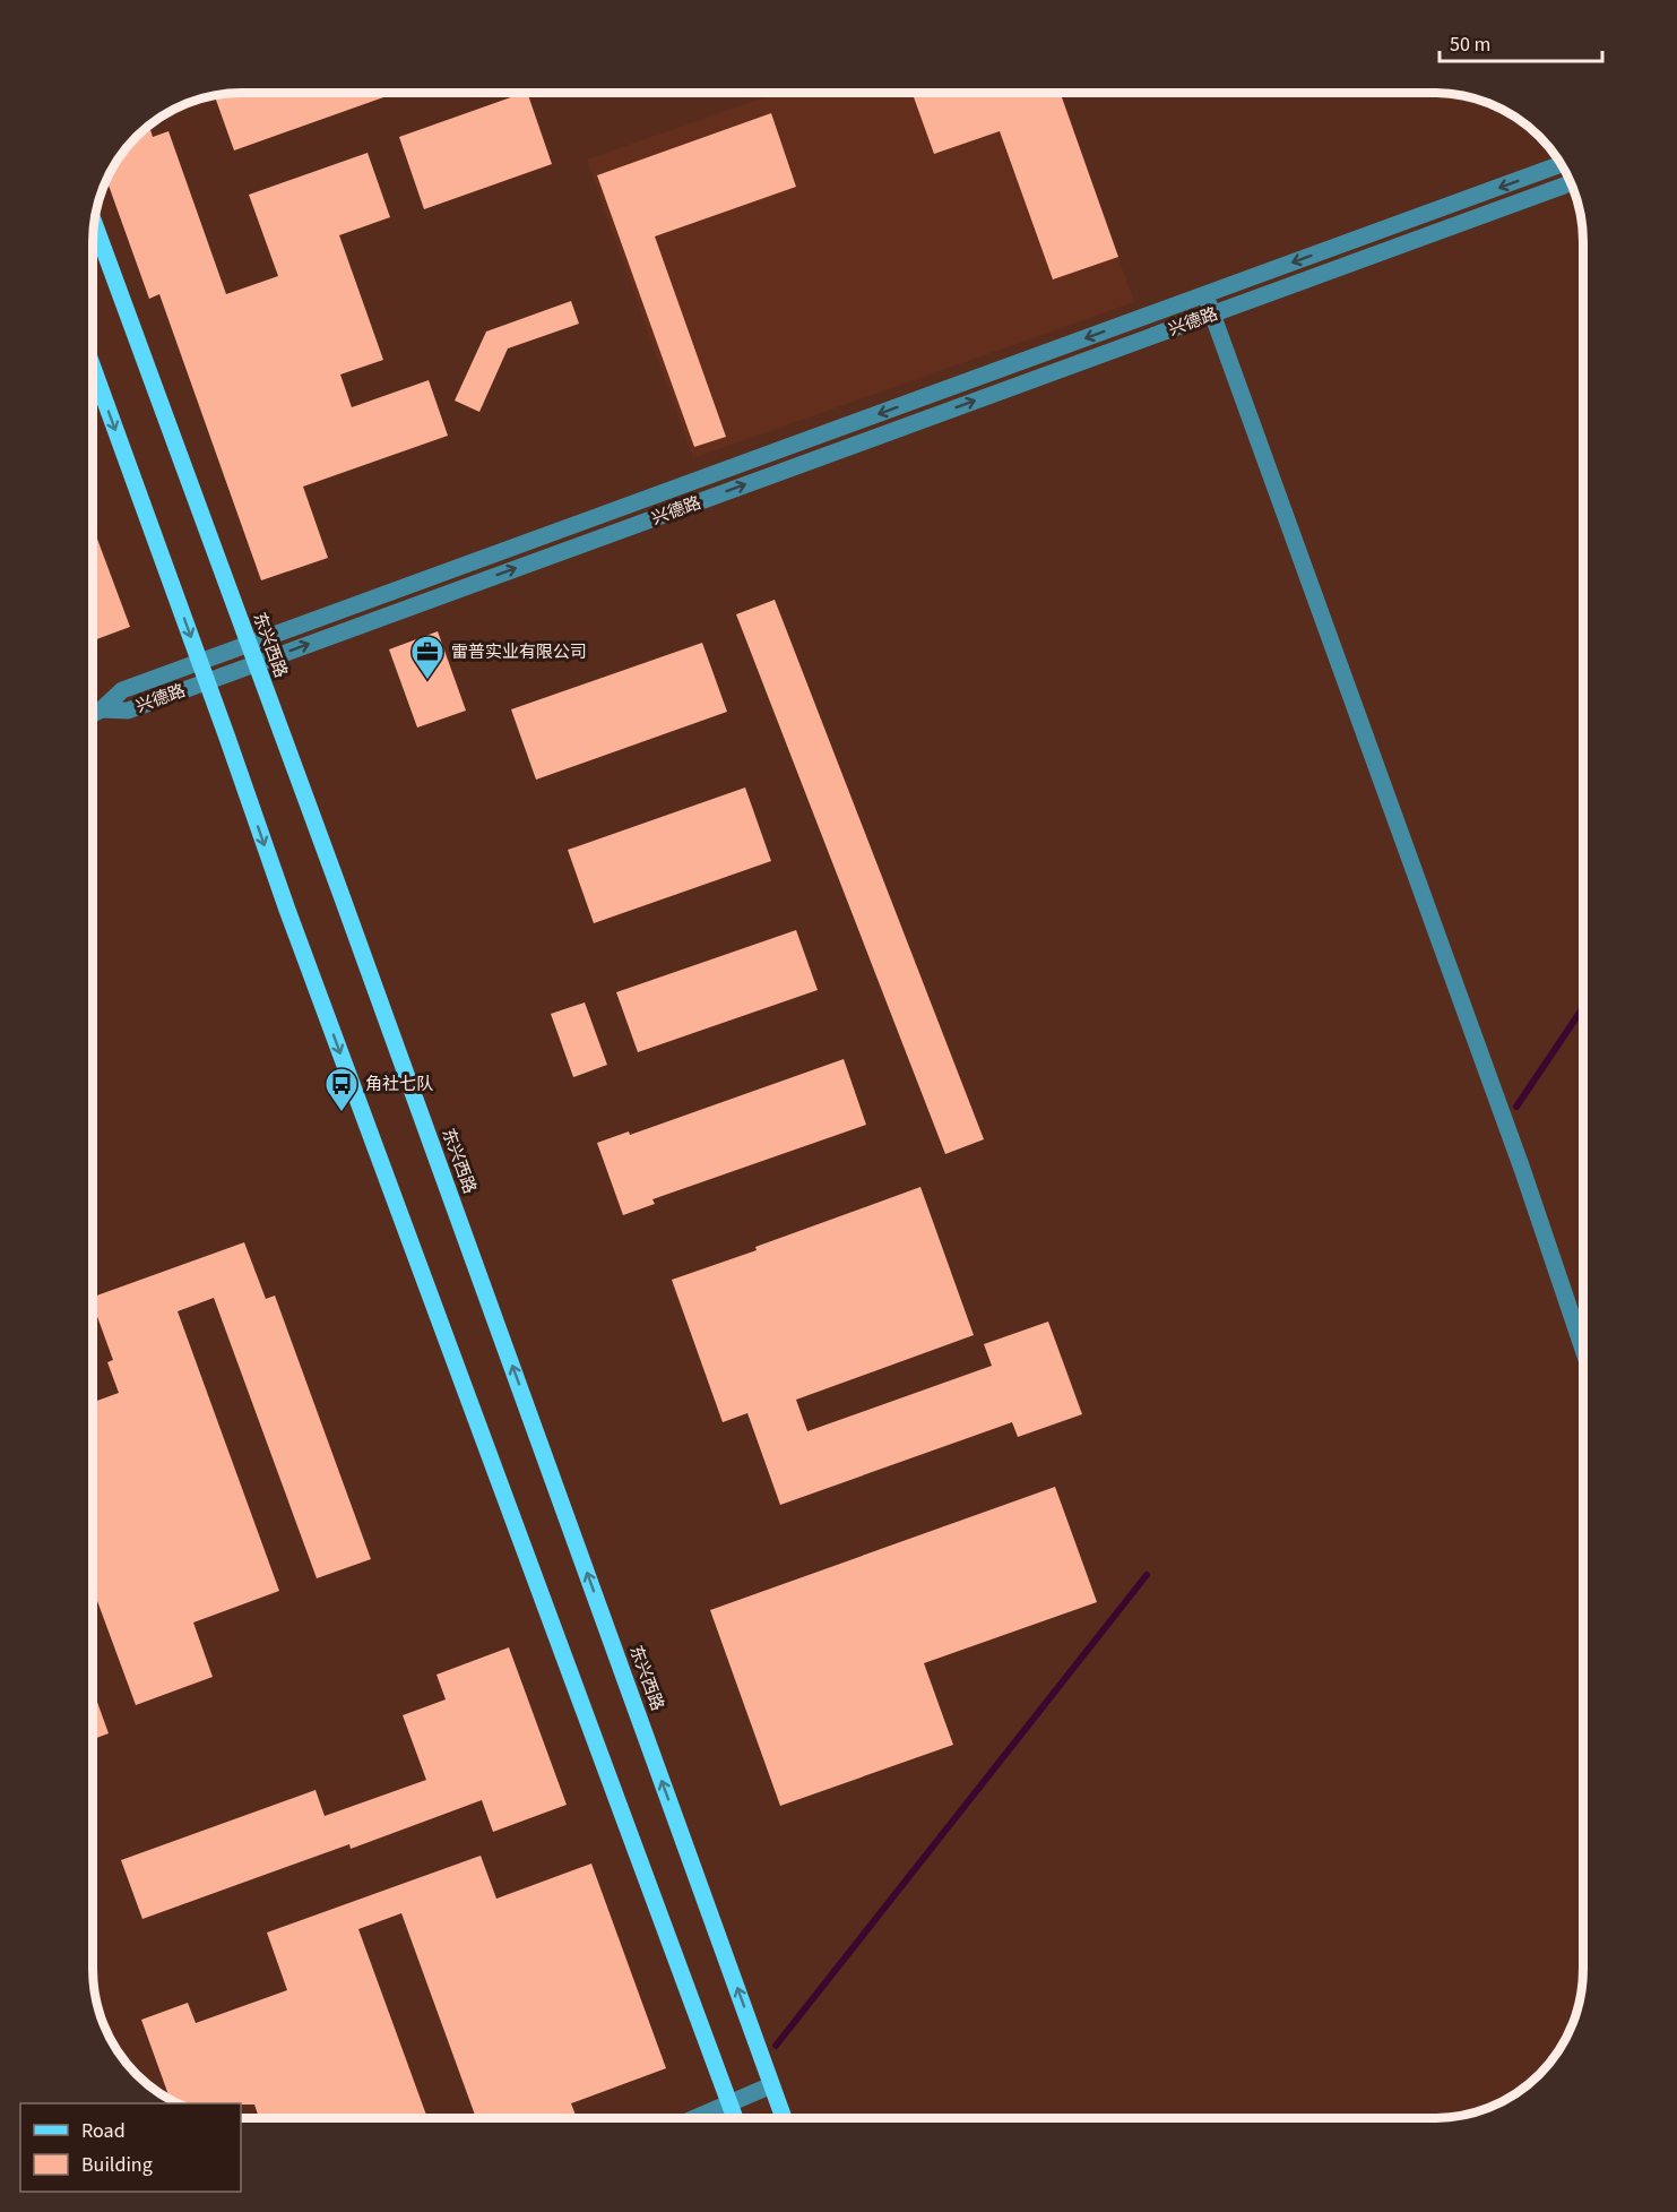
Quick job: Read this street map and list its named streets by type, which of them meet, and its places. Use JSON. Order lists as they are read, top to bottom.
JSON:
{
  "streets": {
    "main road": ["东兴西路"],
    "street": ["兴德路"]
  },
  "crossings": [
    ["兴德路", "东兴西路"]
  ],
  "places": {
    "office": ["雷普实业有限公司"],
    "bus stop": ["角社七队"]
  },
  "legend": ["Road", "Building"],
  "scale_bar": "50 m"
}
